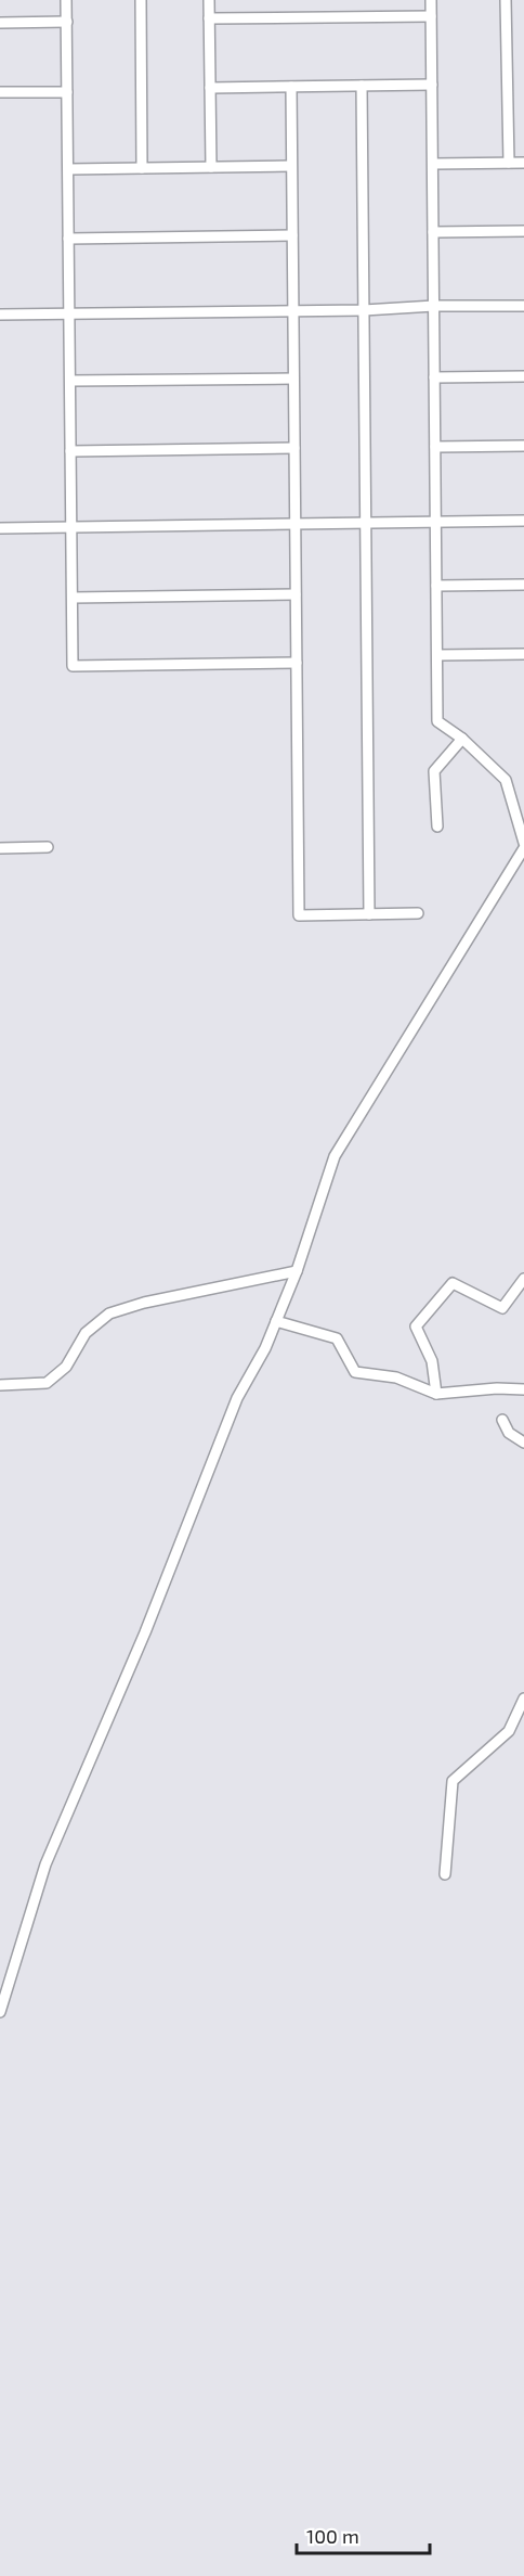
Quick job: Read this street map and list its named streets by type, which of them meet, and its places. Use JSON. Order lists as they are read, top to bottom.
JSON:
{
  "scale_bar": "100 m"
}
